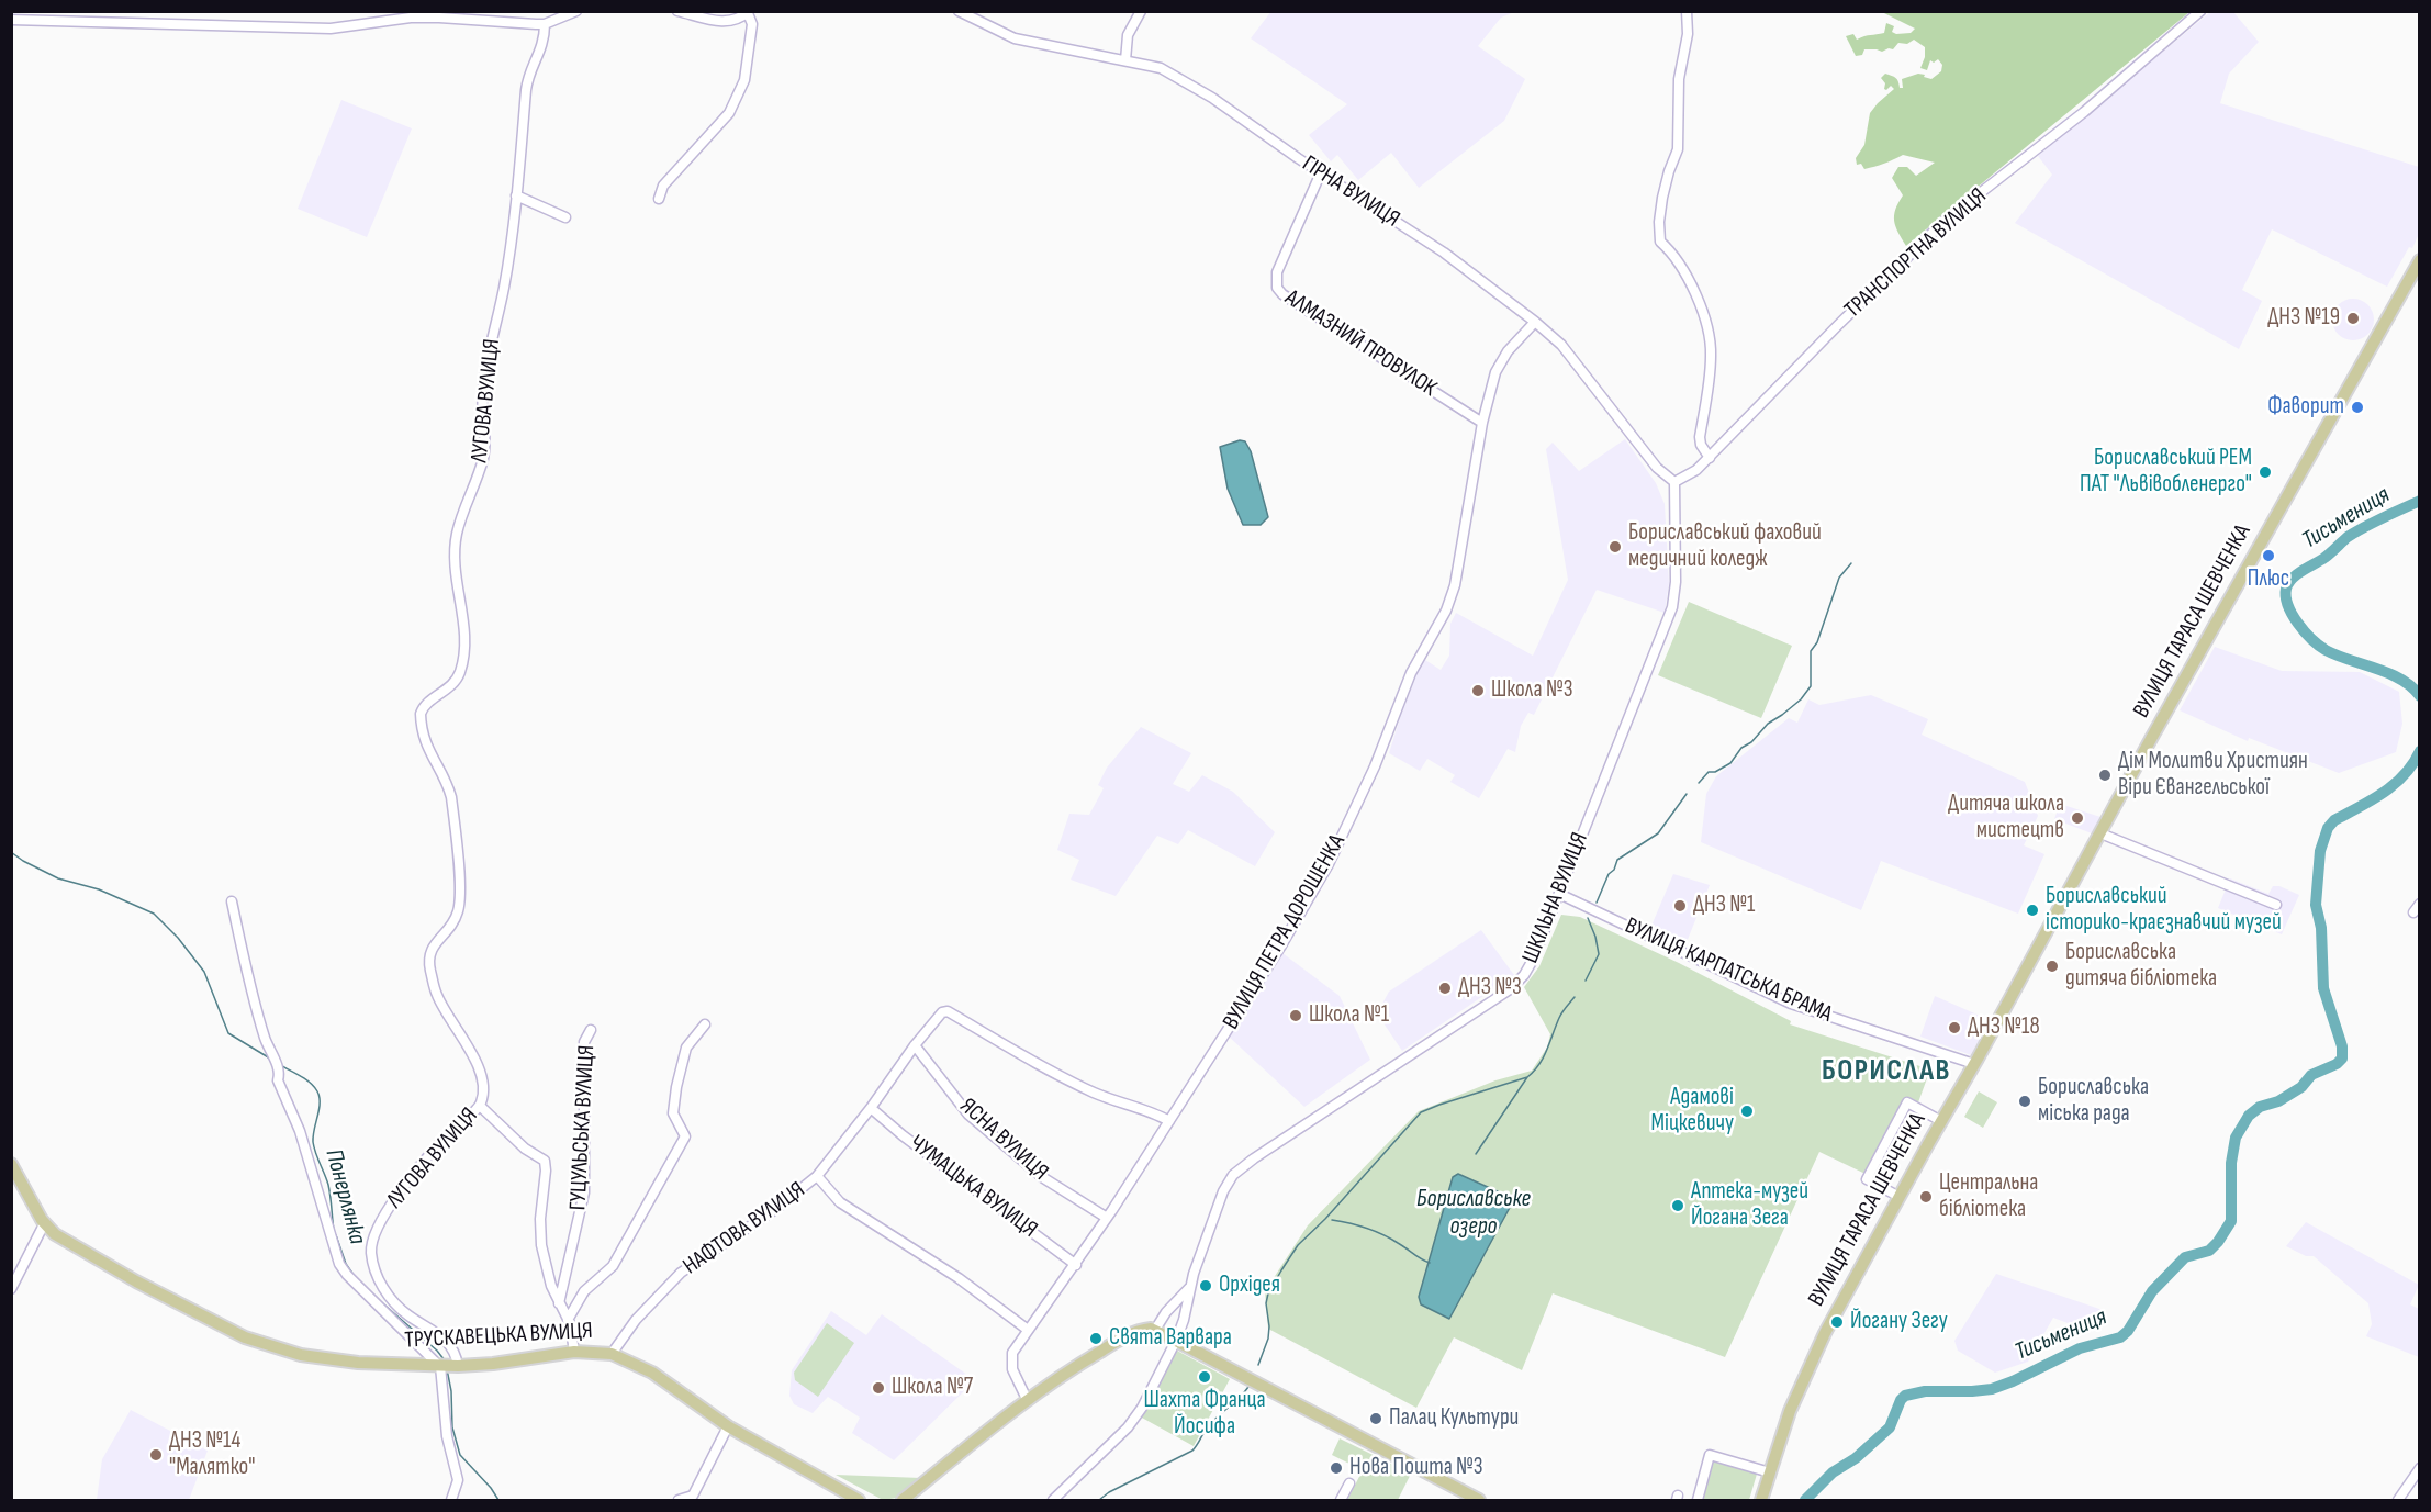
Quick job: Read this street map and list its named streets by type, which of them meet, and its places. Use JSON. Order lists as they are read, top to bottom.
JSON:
{
  "streets": {
    "main road": ["ВУЛИЦЯ ТАРАСА ШЕВЧЕНКА", "ТРУСКАВЕЦЬКА ВУЛИЦЯ"],
    "street": [
      "ГІРНА ВУЛИЦЯ",
      "ТРАНСПОРТНА ВУЛИЦЯ",
      "АЛМАЗНИЙ ПРОВУЛОК",
      "ЛУГОВА ВУЛИЦЯ",
      "ШКІЛЬНА ВУЛИЦЯ",
      "ВУЛИЦЯ ПЕТРА ДОРОШЕНКА",
      "ВУЛИЦЯ КАРПАТСЬКА БРАМА",
      "ГУЦУЛЬСЬКА ВУЛИЦЯ",
      "ЯСНА ВУЛИЦЯ",
      "ЧУМАЦЬКА ВУЛИЦЯ",
      "НАФТОВА ВУЛИЦЯ"
    ]
  },
  "crossings": [
    ["ГІРНА ВУЛИЦЯ", "ТРАНСПОРТНА ВУЛИЦЯ"],
    ["ГІРНА ВУЛИЦЯ", "АЛМАЗНИЙ ПРОВУЛОК"],
    ["ГІРНА ВУЛИЦЯ", "ШКІЛЬНА ВУЛИЦЯ"],
    ["ГІРНА ВУЛИЦЯ", "ВУЛИЦЯ ПЕТРА ДОРОШЕНКА"],
    ["ТРАНСПОРТНА ВУЛИЦЯ", "ШКІЛЬНА ВУЛИЦЯ"],
    ["АЛМАЗНИЙ ПРОВУЛОК", "ВУЛИЦЯ ПЕТРА ДОРОШЕНКА"],
    ["ЛУГОВА ВУЛИЦЯ", "ГУЦУЛЬСЬКА ВУЛИЦЯ"],
    ["ЛУГОВА ВУЛИЦЯ", "ТРУСКАВЕЦЬКА ВУЛИЦЯ"],
    ["ВУЛИЦЯ ТАРАСА ШЕВЧЕНКА", "ВУЛИЦЯ КАРПАТСЬКА БРАМА"],
    ["ШКІЛЬНА ВУЛИЦЯ", "ВУЛИЦЯ КАРПАТСЬКА БРАМА"],
    ["ВУЛИЦЯ ПЕТРА ДОРОШЕНКА", "ЯСНА ВУЛИЦЯ"],
    ["ВУЛИЦЯ ПЕТРА ДОРОШЕНКА", "ЧУМАЦЬКА ВУЛИЦЯ"],
    ["ВУЛИЦЯ ПЕТРА ДОРОШЕНКА", "НАФТОВА ВУЛИЦЯ"],
    ["ГУЦУЛЬСЬКА ВУЛИЦЯ", "ТРУСКАВЕЦЬКА ВУЛИЦЯ"],
    ["ЯСНА ВУЛИЦЯ", "НАФТОВА ВУЛИЦЯ"],
    ["ЧУМАЦЬКА ВУЛИЦЯ", "НАФТОВА ВУЛИЦЯ"],
    ["НАФТОВА ВУЛИЦЯ", "ТРУСКАВЕЦЬКА ВУЛИЦЯ"]
  ],
  "districts": ["БОРИСЛАВ"],
  "water": ["Тисьмениця", "Понерлянка", "Бориславське озеро"],
  "places": [
    "ДНЗ №19",
    "Фаворит",
    "Бориславський РЕМ ПАТ \"Львівобленерго\"",
    "Бориславський фаховий медичний коледж",
    "Плюс",
    "Школа №3",
    "Дім Молитви Християн Віри Євангельської",
    "Дитяча школа мистецтв",
    "ДНЗ №1",
    "Бориславський історико-краєзнавчий музей",
    "Бориславська дитяча бібліотека",
    "ДНЗ №3",
    "Школа №1",
    "ДНЗ №18",
    "Бориславська міська рада",
    "Адамові Міцкевичу",
    "Центральна бібліотека",
    "Аптека-музей Йогана Зега",
    "Орхідея",
    "Йогану Зегу",
    "Свята Варвара",
    "Шахта Франца Йосифа",
    "Школа №7",
    "Палац Культури",
    "ДНЗ №14 \"Малятко\"",
    "Нова Пошта №3"
  ]
}
